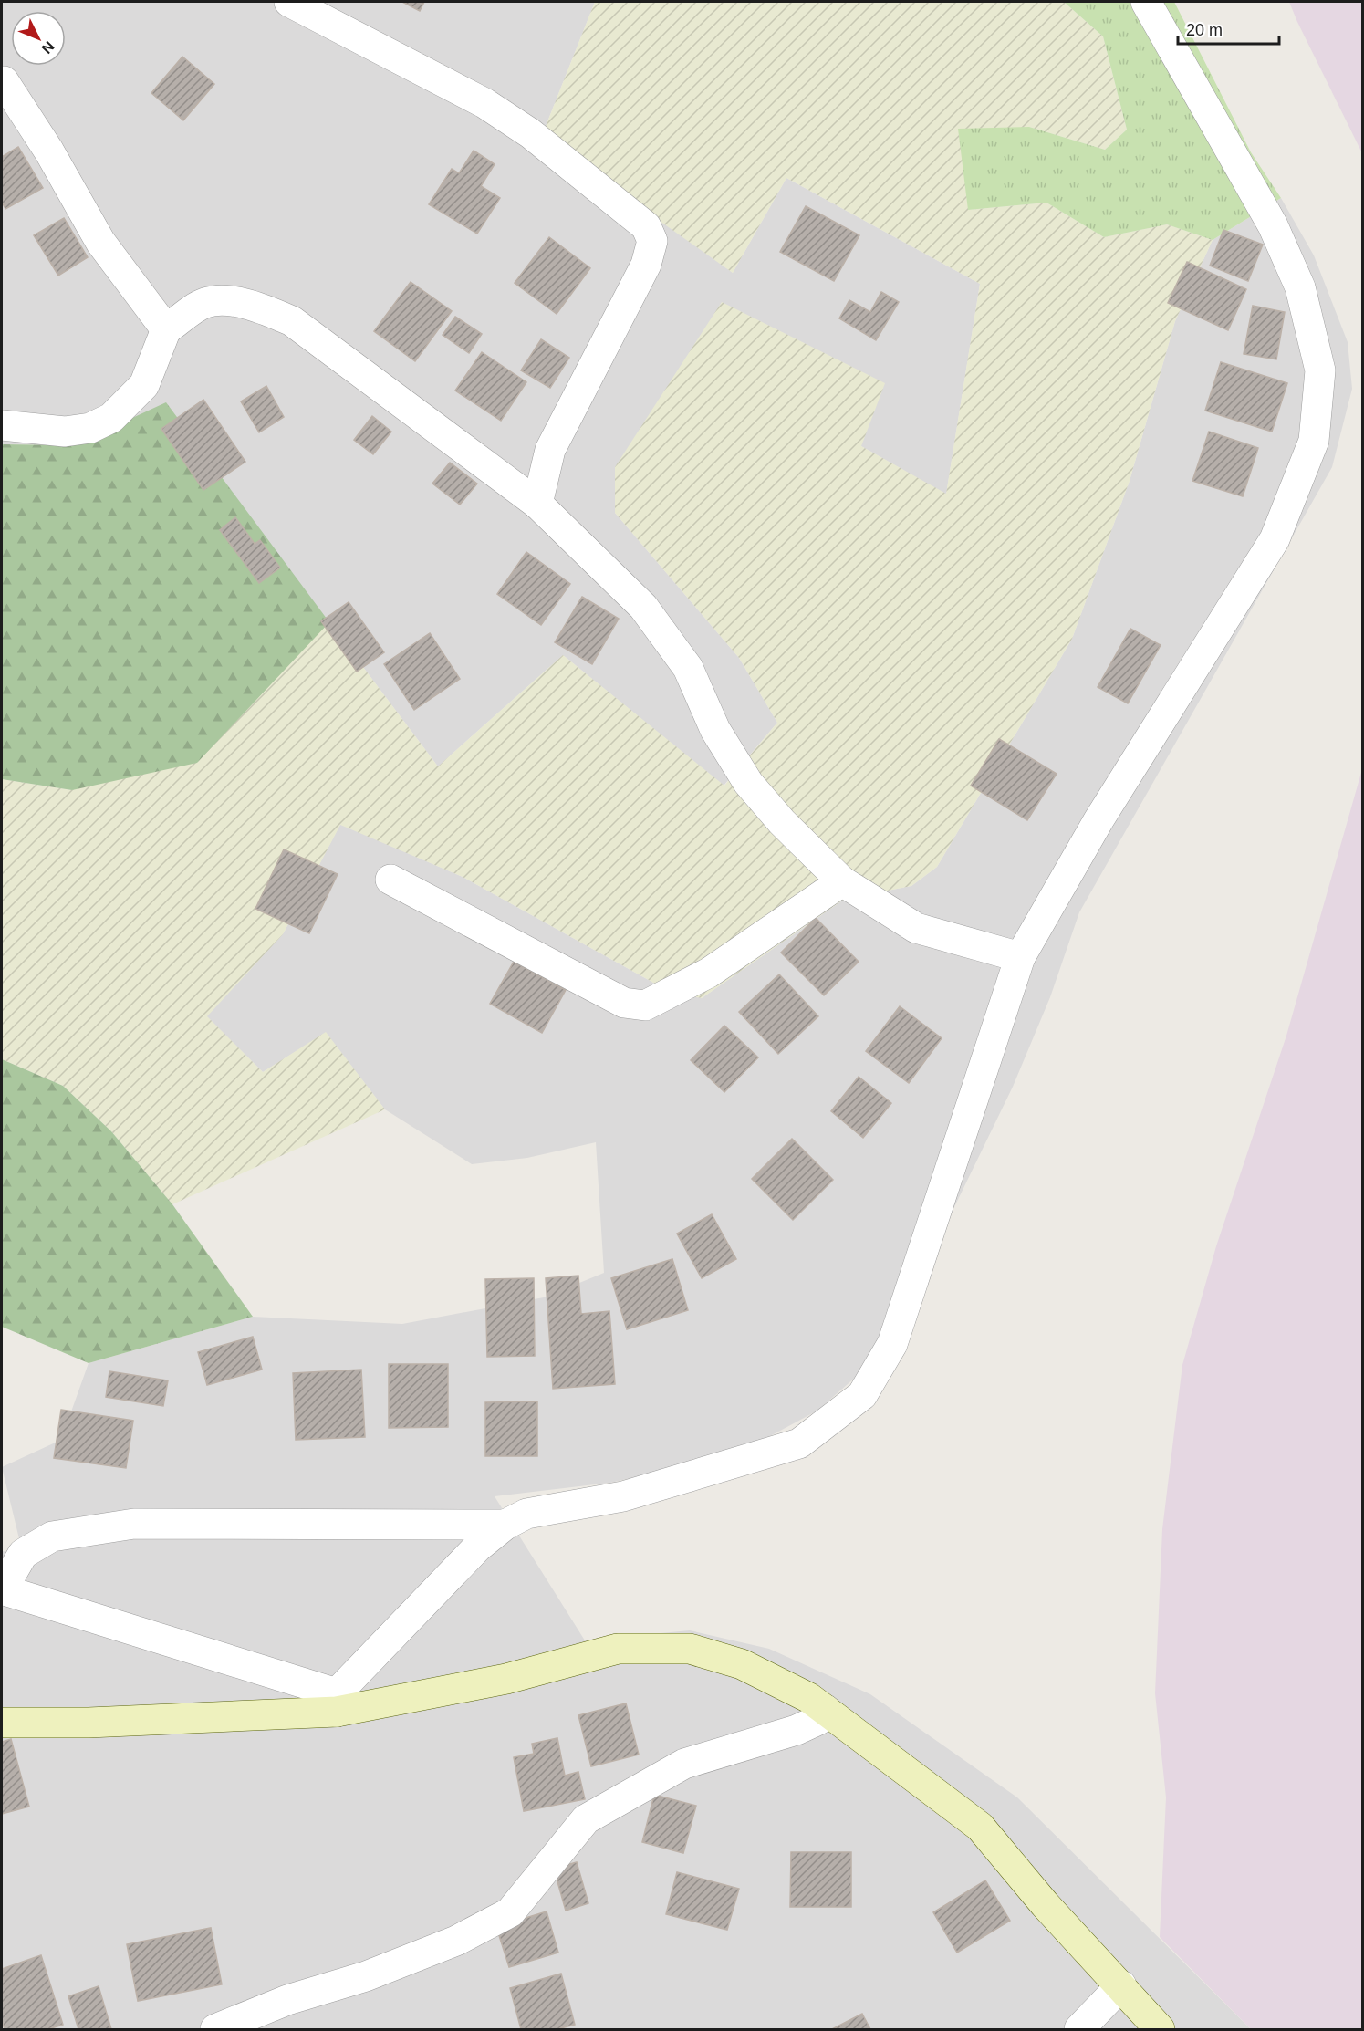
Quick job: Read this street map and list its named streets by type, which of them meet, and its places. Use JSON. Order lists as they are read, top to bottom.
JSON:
{
  "scale_bar": "20 m",
  "north": "bottom right"
}
